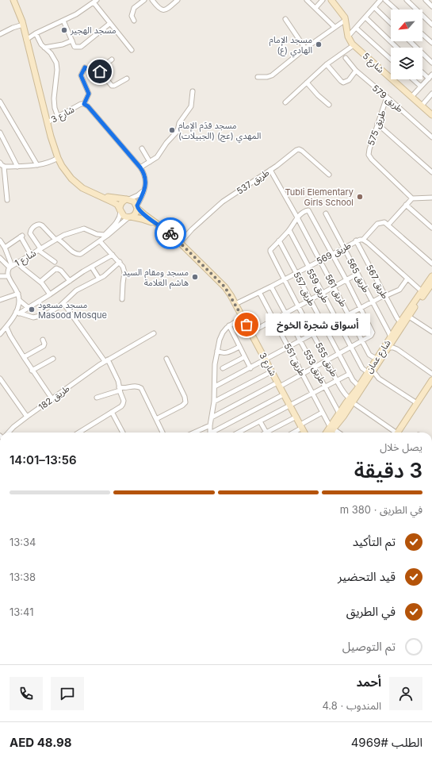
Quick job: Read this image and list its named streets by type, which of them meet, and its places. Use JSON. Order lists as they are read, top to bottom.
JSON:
{
  "streets": {
    "street": [
      "شارع 5",
      "طريق 579",
      "شارع 3",
      "طريق 575",
      "طريق 537",
      "طريق 569",
      "شارع 1",
      "طريق 565",
      "طريق 567",
      "طريق 559",
      "طريق 557",
      "طريق 561",
      "شارع عمان",
      "طريق 551",
      "طريق 555",
      "طريق 553",
      "طريق 182"
    ]
  },
  "crossings": [
    ["طريق 579", "طريق 575"],
    ["شارع 3", "طريق 537"],
    ["شارع 3", "طريق 569"],
    ["طريق 537", "طريق 561"],
    ["طريق 569", "طريق 565"],
    ["طريق 569", "طريق 567"],
    ["طريق 569", "طريق 559"],
    ["طريق 569", "طريق 557"],
    ["طريق 569", "طريق 561"],
    ["طريق 569", "طريق 551"],
    ["طريق 569", "طريق 555"],
    ["طريق 569", "طريق 553"],
    ["طريق 565", "شارع عمان"],
    ["طريق 567", "شارع عمان"],
    ["طريق 559", "شارع عمان"],
    ["طريق 557", "شارع عمان"],
    ["طريق 557", "طريق 555"],
    ["طريق 561", "شارع عمان"],
    ["شارع عمان", "طريق 551"],
    ["شارع عمان", "طريق 555"],
    ["شارع عمان", "طريق 553"]
  ],
  "places": [
    "مسجد الهجير",
    "مسجد الإمام الهادي (ع)",
    "مسجد قدَم الإمام المهدي (عج) (الجبيلات)",
    "Tubli Elementary Girls School",
    "مسجد ومقام السيد هاشم العلامة",
    "مسجد مسعود Masood Mosque",
    "أسواق شجرة الخوخ"
  ],
  "north": "bottom left",
  "page": {
    "bubble": "أسواق شجرة الخوخ",
    "heading": ["3 دقيقة", "يصل خلال", "13:56–14:01"],
    "panel": [
      "أحمد",
      "المندوب · 4.8",
      "الطلب #4969",
      "AED 48.98"
    ],
    "bar": "في الطريق · 380 m",
    "list": [
      ["تم التأكيد", "13:34"],
      ["قيد التحضير", "13:38"],
      ["في الطريق", "13:41"],
      "تم التوصيل"
    ]
  }
}
